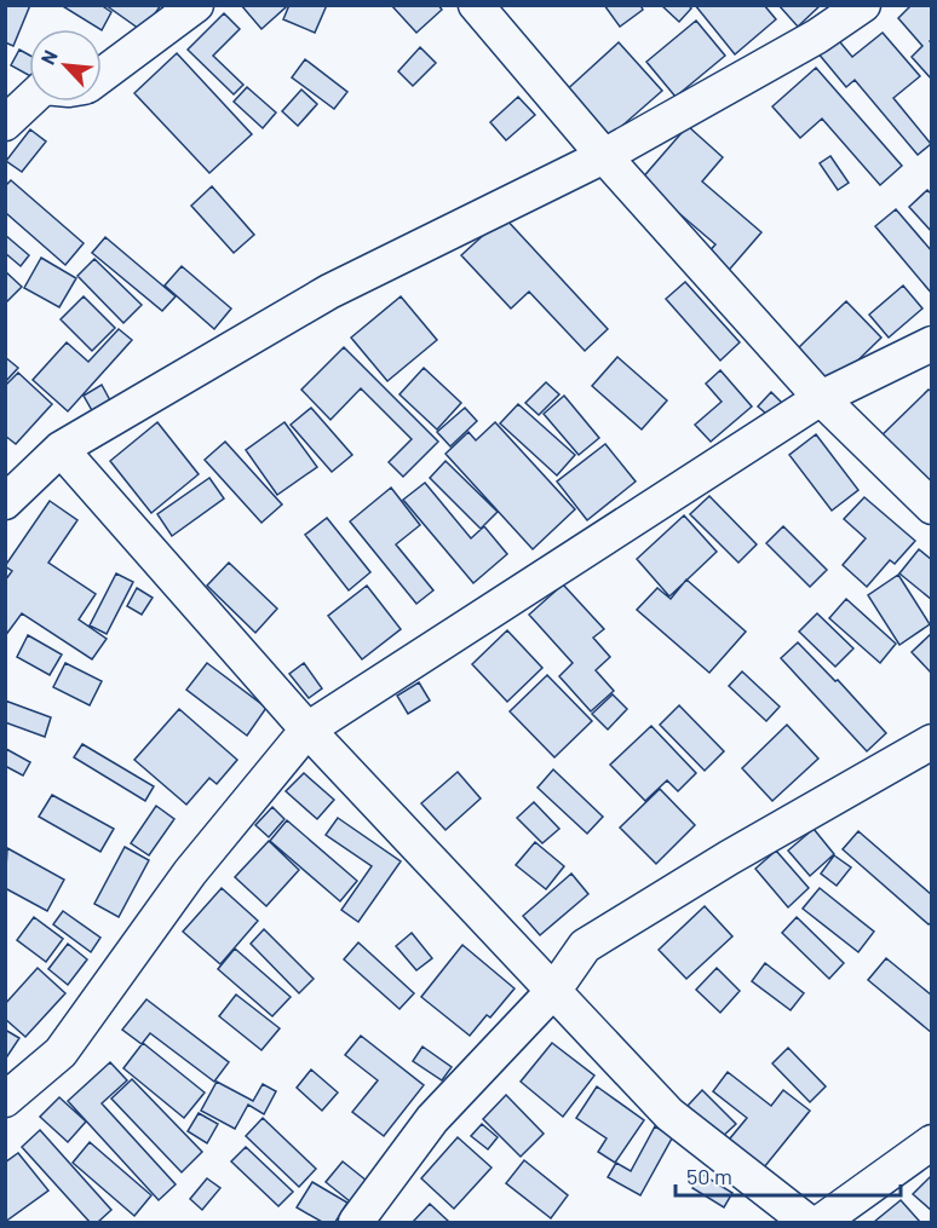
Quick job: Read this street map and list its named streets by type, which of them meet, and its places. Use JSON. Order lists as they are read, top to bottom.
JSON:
{
  "scale_bar": "50 m",
  "north": "top left"
}
